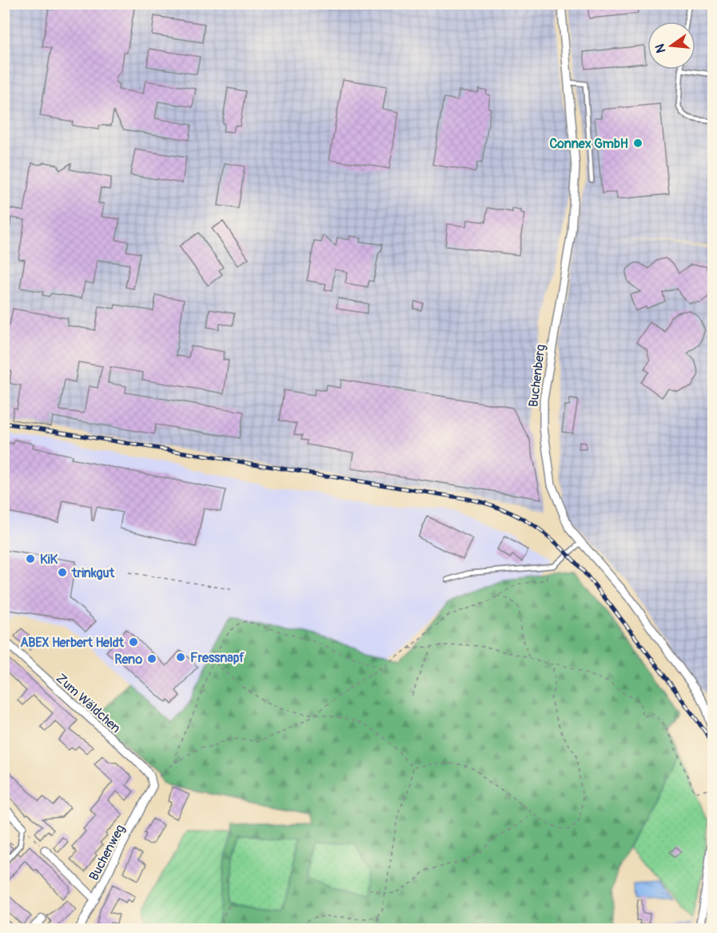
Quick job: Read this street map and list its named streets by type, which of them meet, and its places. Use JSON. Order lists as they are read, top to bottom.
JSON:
{
  "streets": {
    "street": ["Buchenberg", "Zum Wäldchen", "Buchenweg"]
  },
  "crossings": [
    ["Zum Wäldchen", "Buchenweg"]
  ],
  "places": [
    "Connex GmbH",
    "KiK",
    "trinkgut",
    "ABEX Herbert Heldt",
    "Fressnapf",
    "Reno"
  ],
  "north": "left"
}
